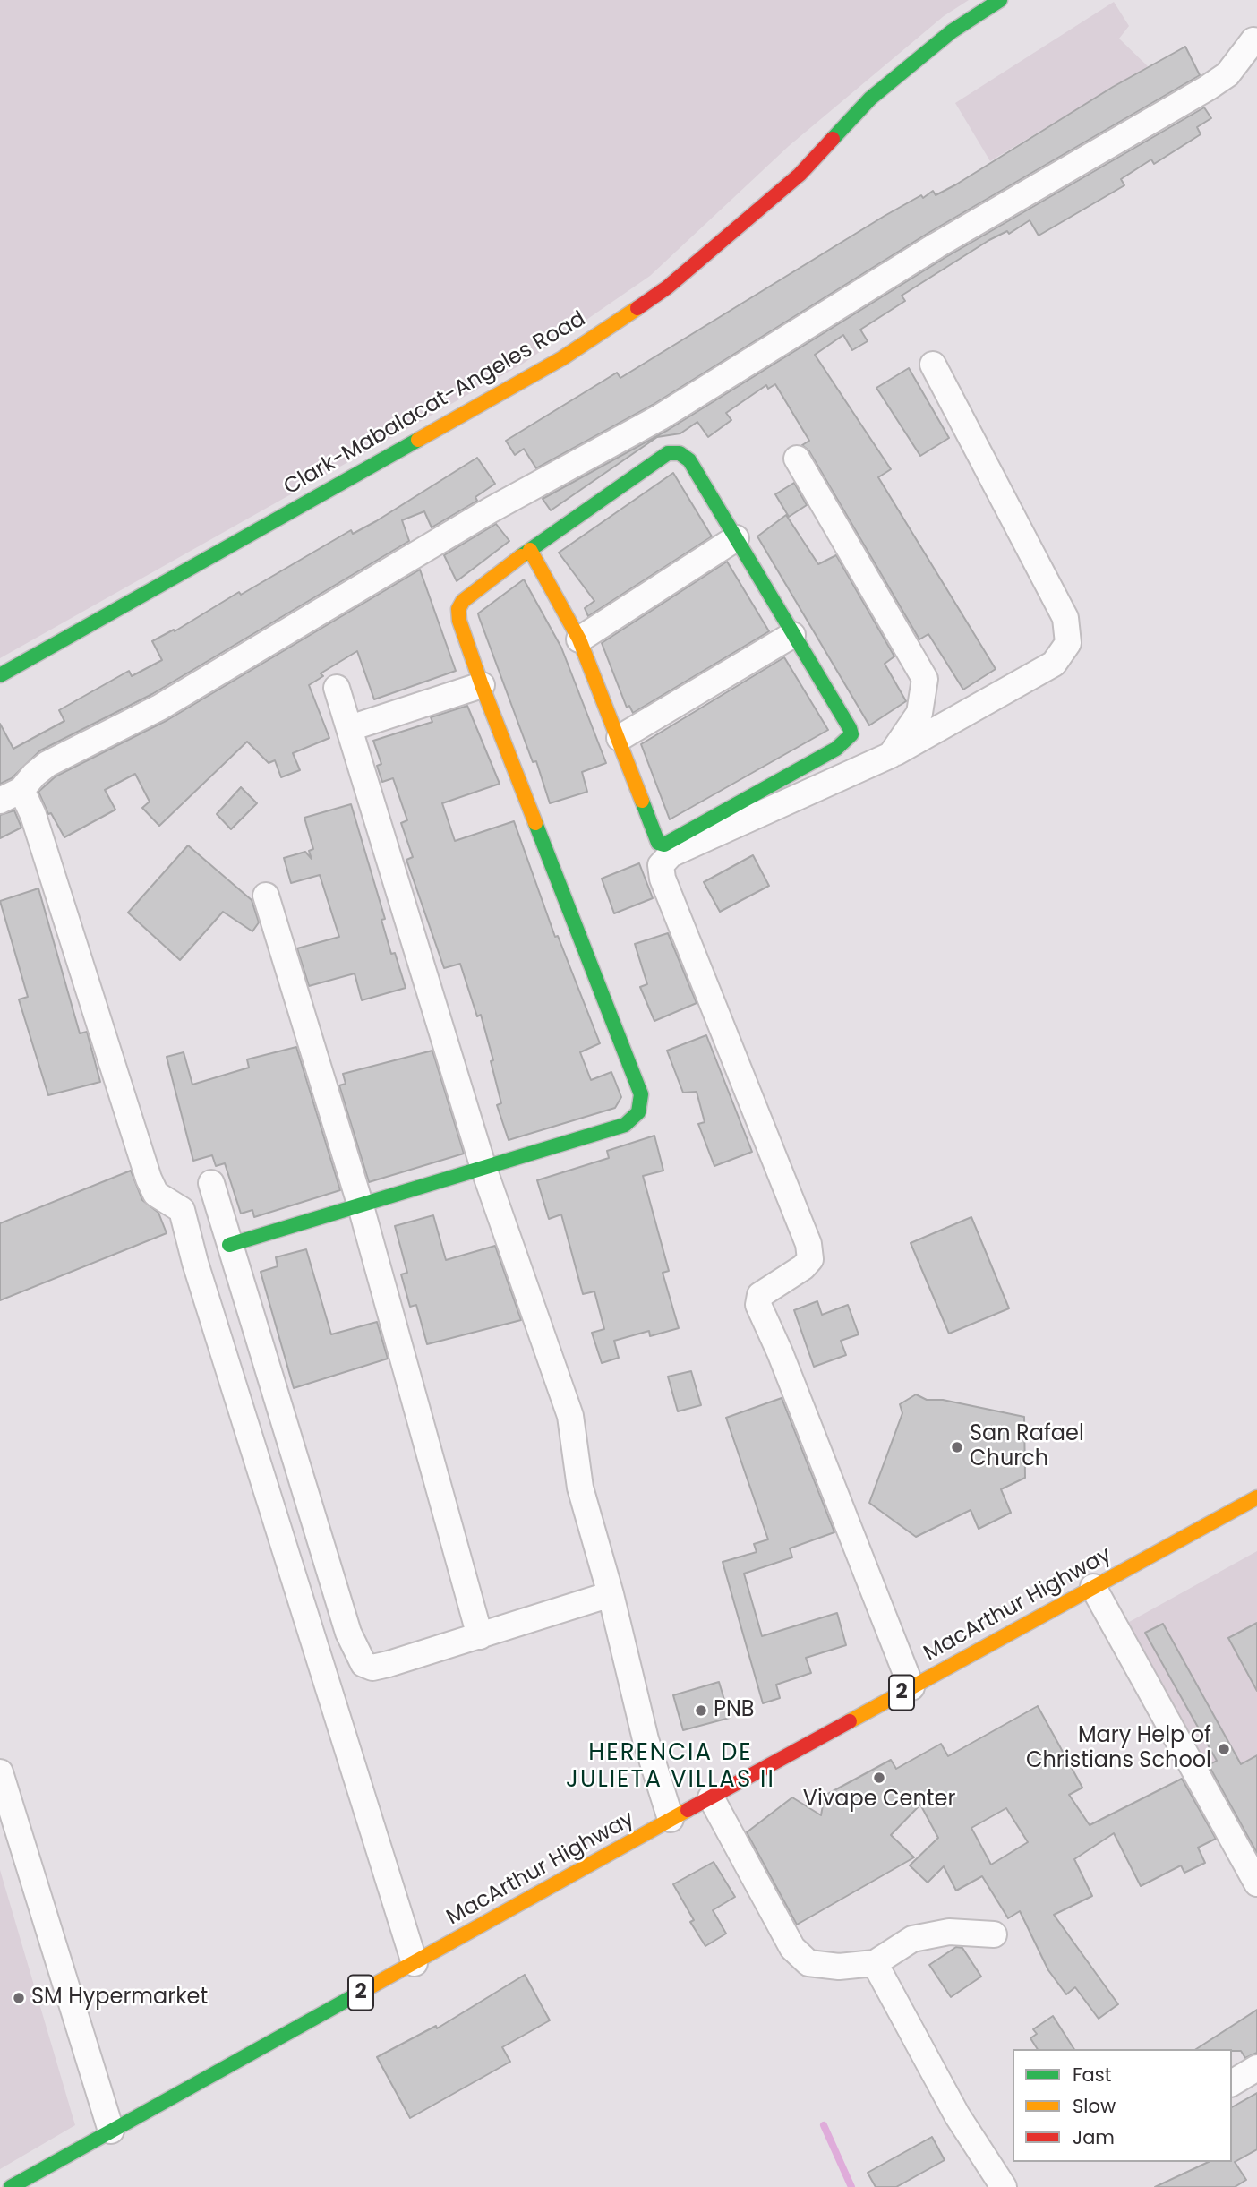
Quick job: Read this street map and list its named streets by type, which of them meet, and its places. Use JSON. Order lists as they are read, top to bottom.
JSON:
{
  "streets": {
    "main road": ["Clark-Mabalacat-Angeles Road", "MacArthur Highway", "2"]
  },
  "districts": ["HERENCIA DE JULIETA VILLAS II"],
  "places": [
    "San Rafael Church",
    "PNB",
    "Mary Help of Christians School",
    "Vivape Center",
    "SM Hypermarket"
  ],
  "legend": ["Fast", "Slow", "Jam"]
}
